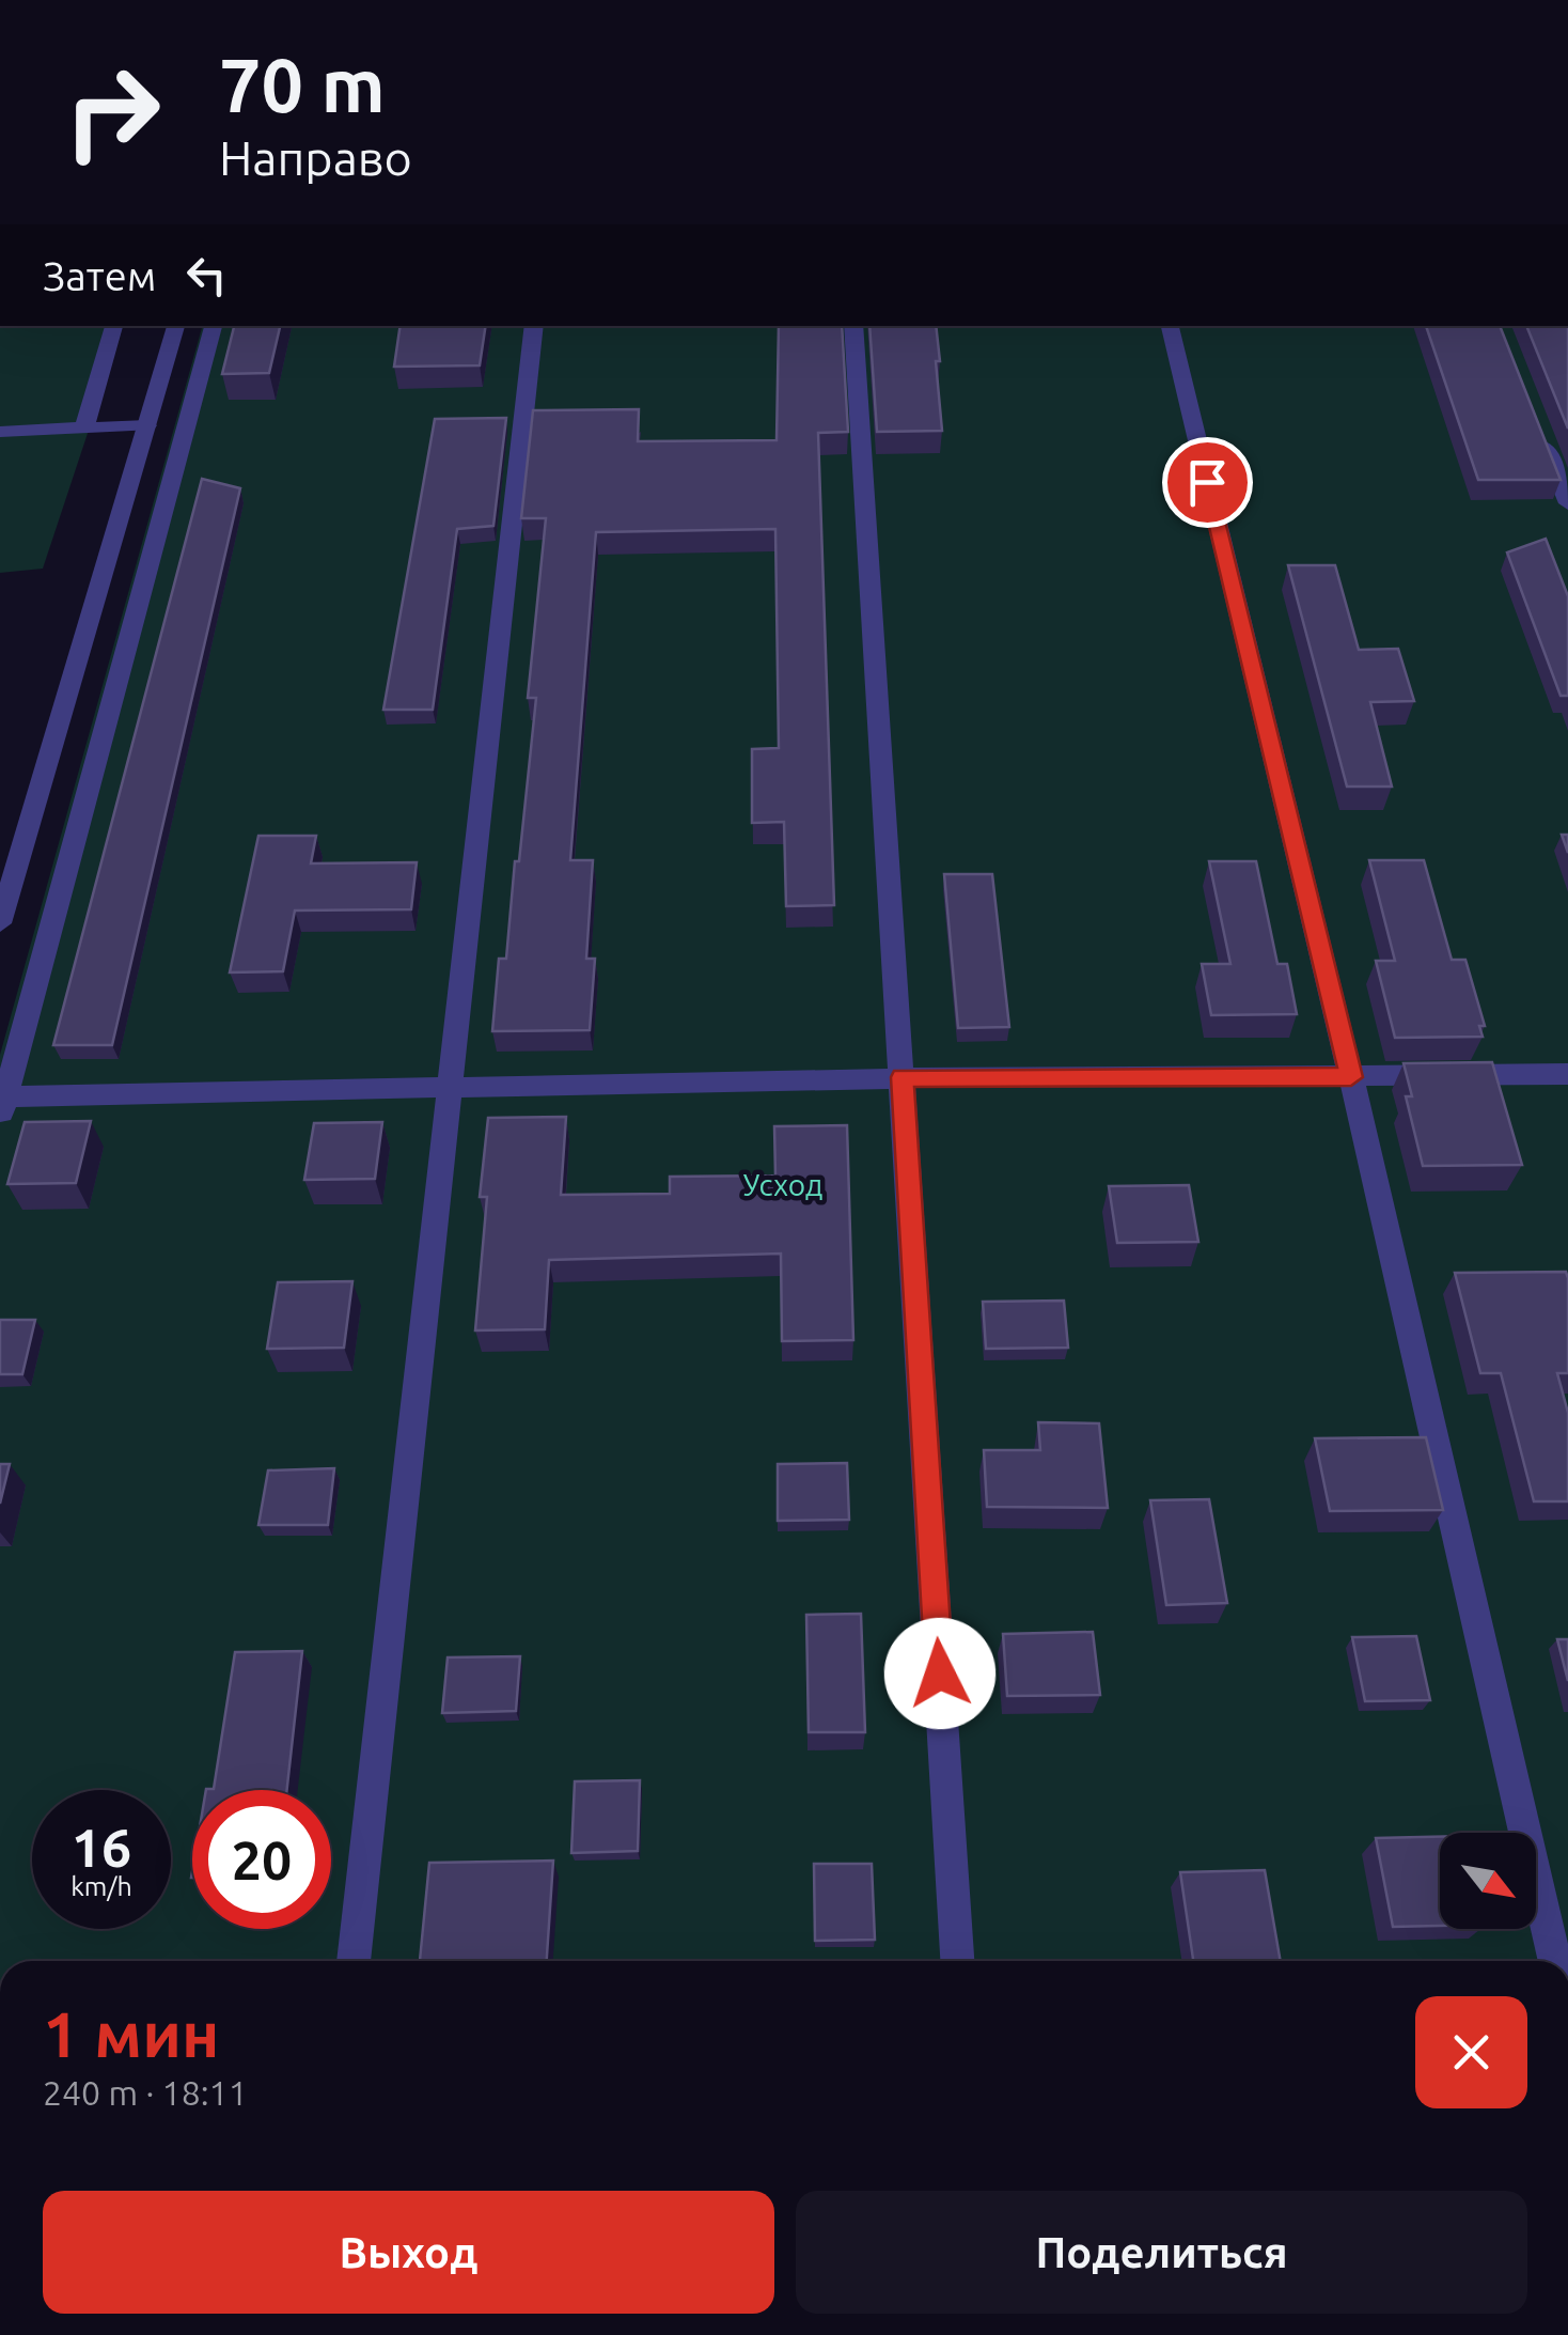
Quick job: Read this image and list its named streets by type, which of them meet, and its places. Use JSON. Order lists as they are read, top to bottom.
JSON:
{
  "parks": ["Усход"],
  "north": "bottom right",
  "page": {
    "turn": ["70 m", "Направо"],
    "then": "Затем",
    "speed": "16 km/h",
    "limit": "20",
    "heading": ["1 мин", "240 m · 18:11"],
    "buttons": ["Выход", "Поделиться"]
  }
}
